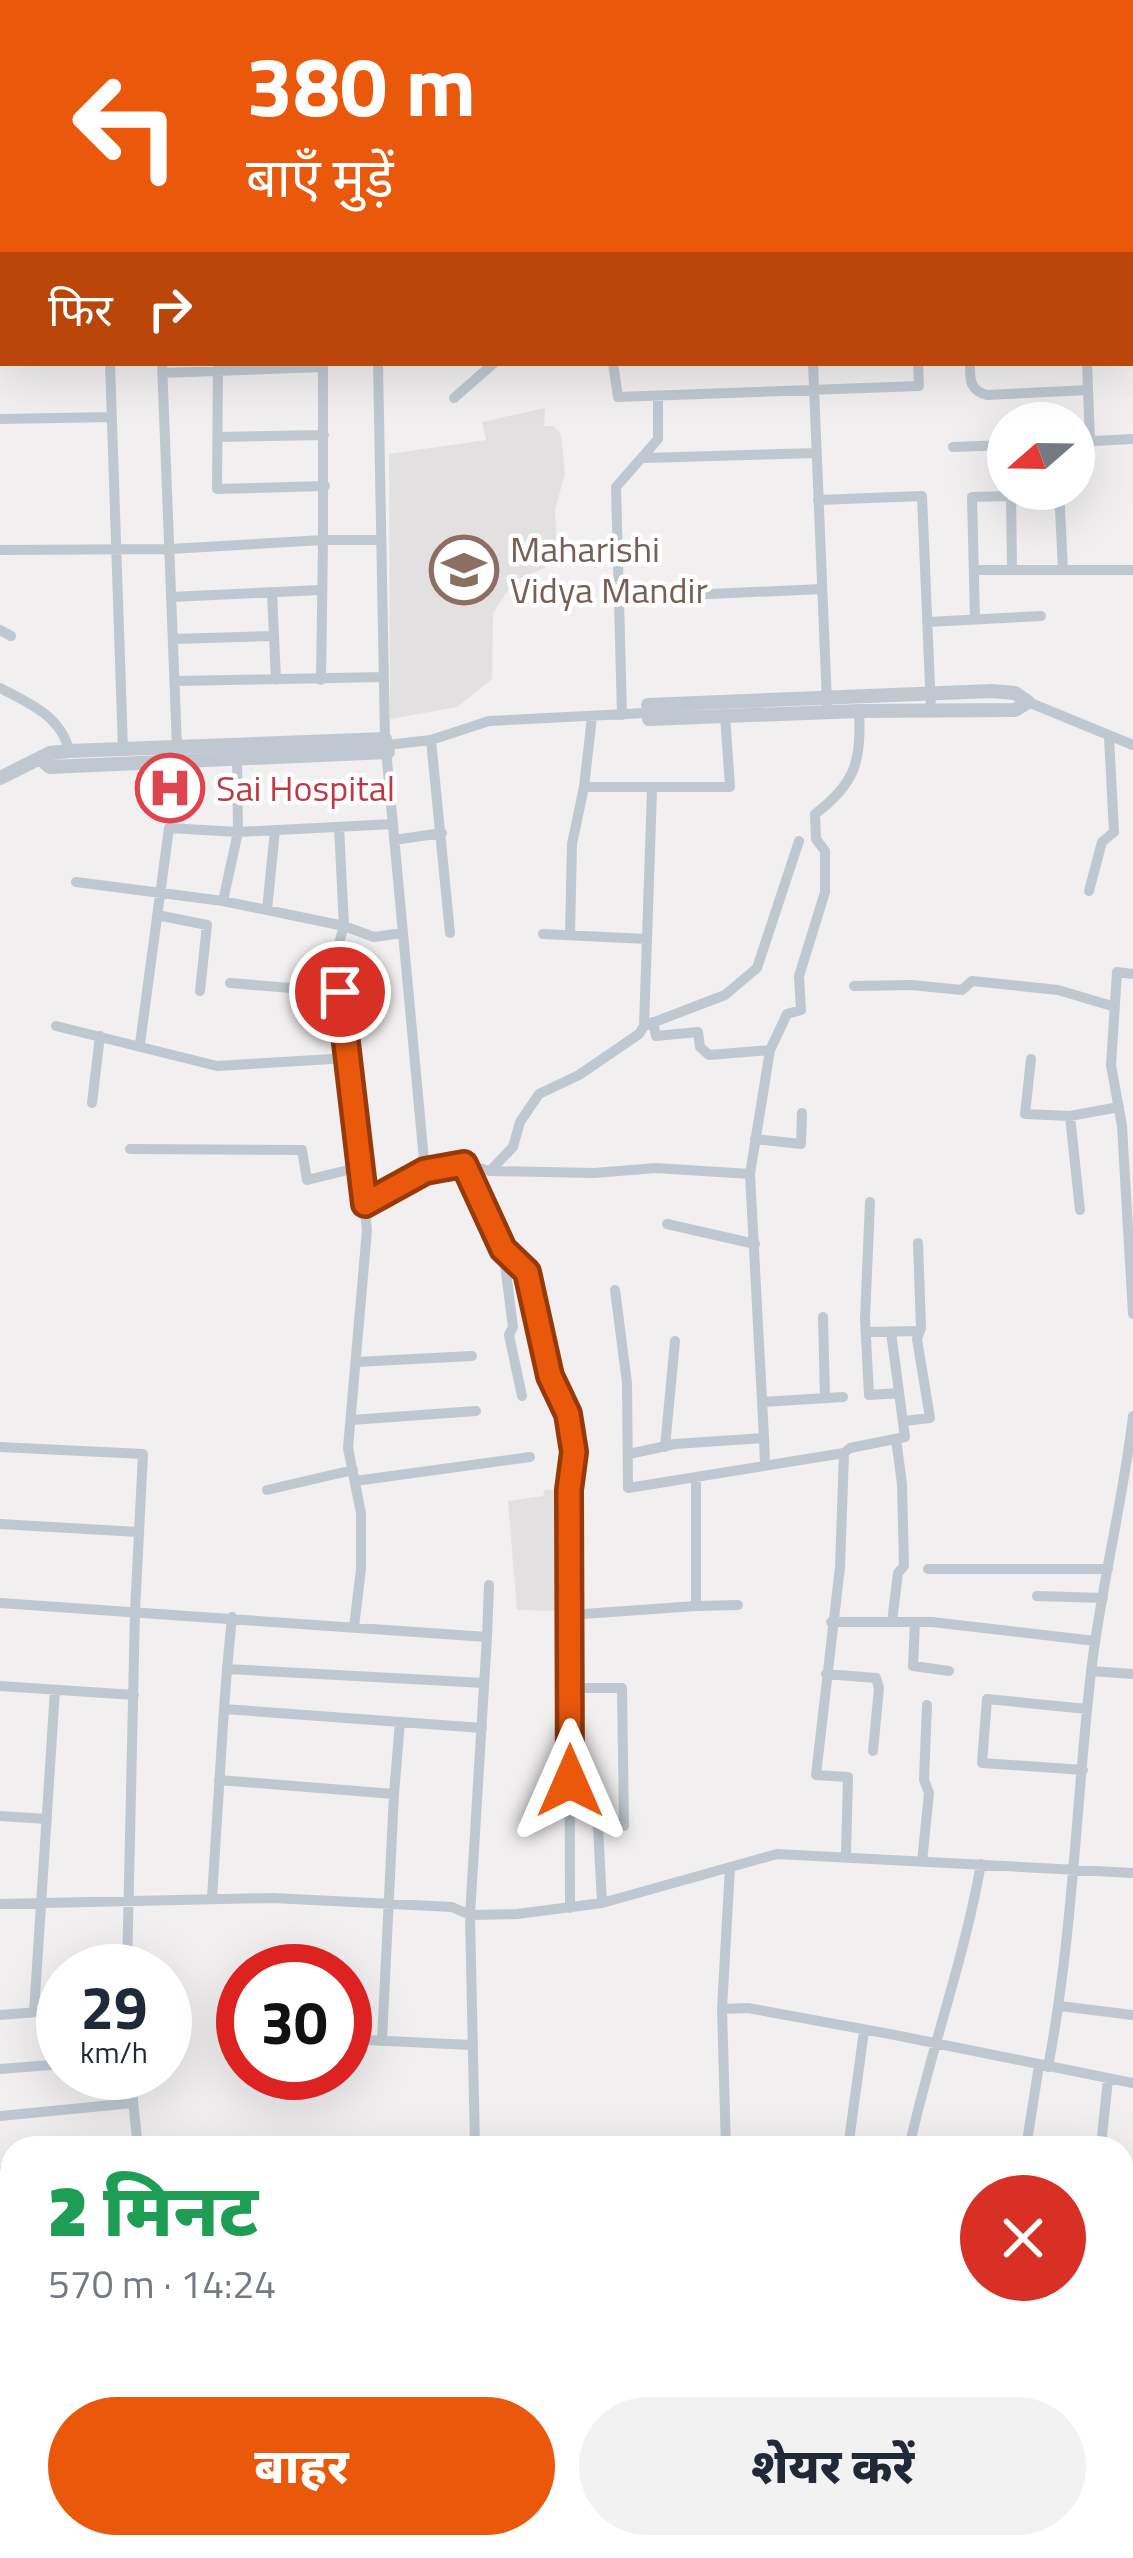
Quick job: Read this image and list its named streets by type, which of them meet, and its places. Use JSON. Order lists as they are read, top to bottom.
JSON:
{
  "places": {
    "school or university": ["Maharishi Vidya Mandir"],
    "hospital": ["Sai Hospital"]
  },
  "north": "left",
  "page": {
    "turn": ["380 m", "बाएँ मुड़ें"],
    "then": "फिर",
    "speed": "29 km/h",
    "limit": "30",
    "heading": ["2 मिनट", "570 m · 14:24"],
    "buttons": ["बाहर", "शेयर करें"]
  }
}
